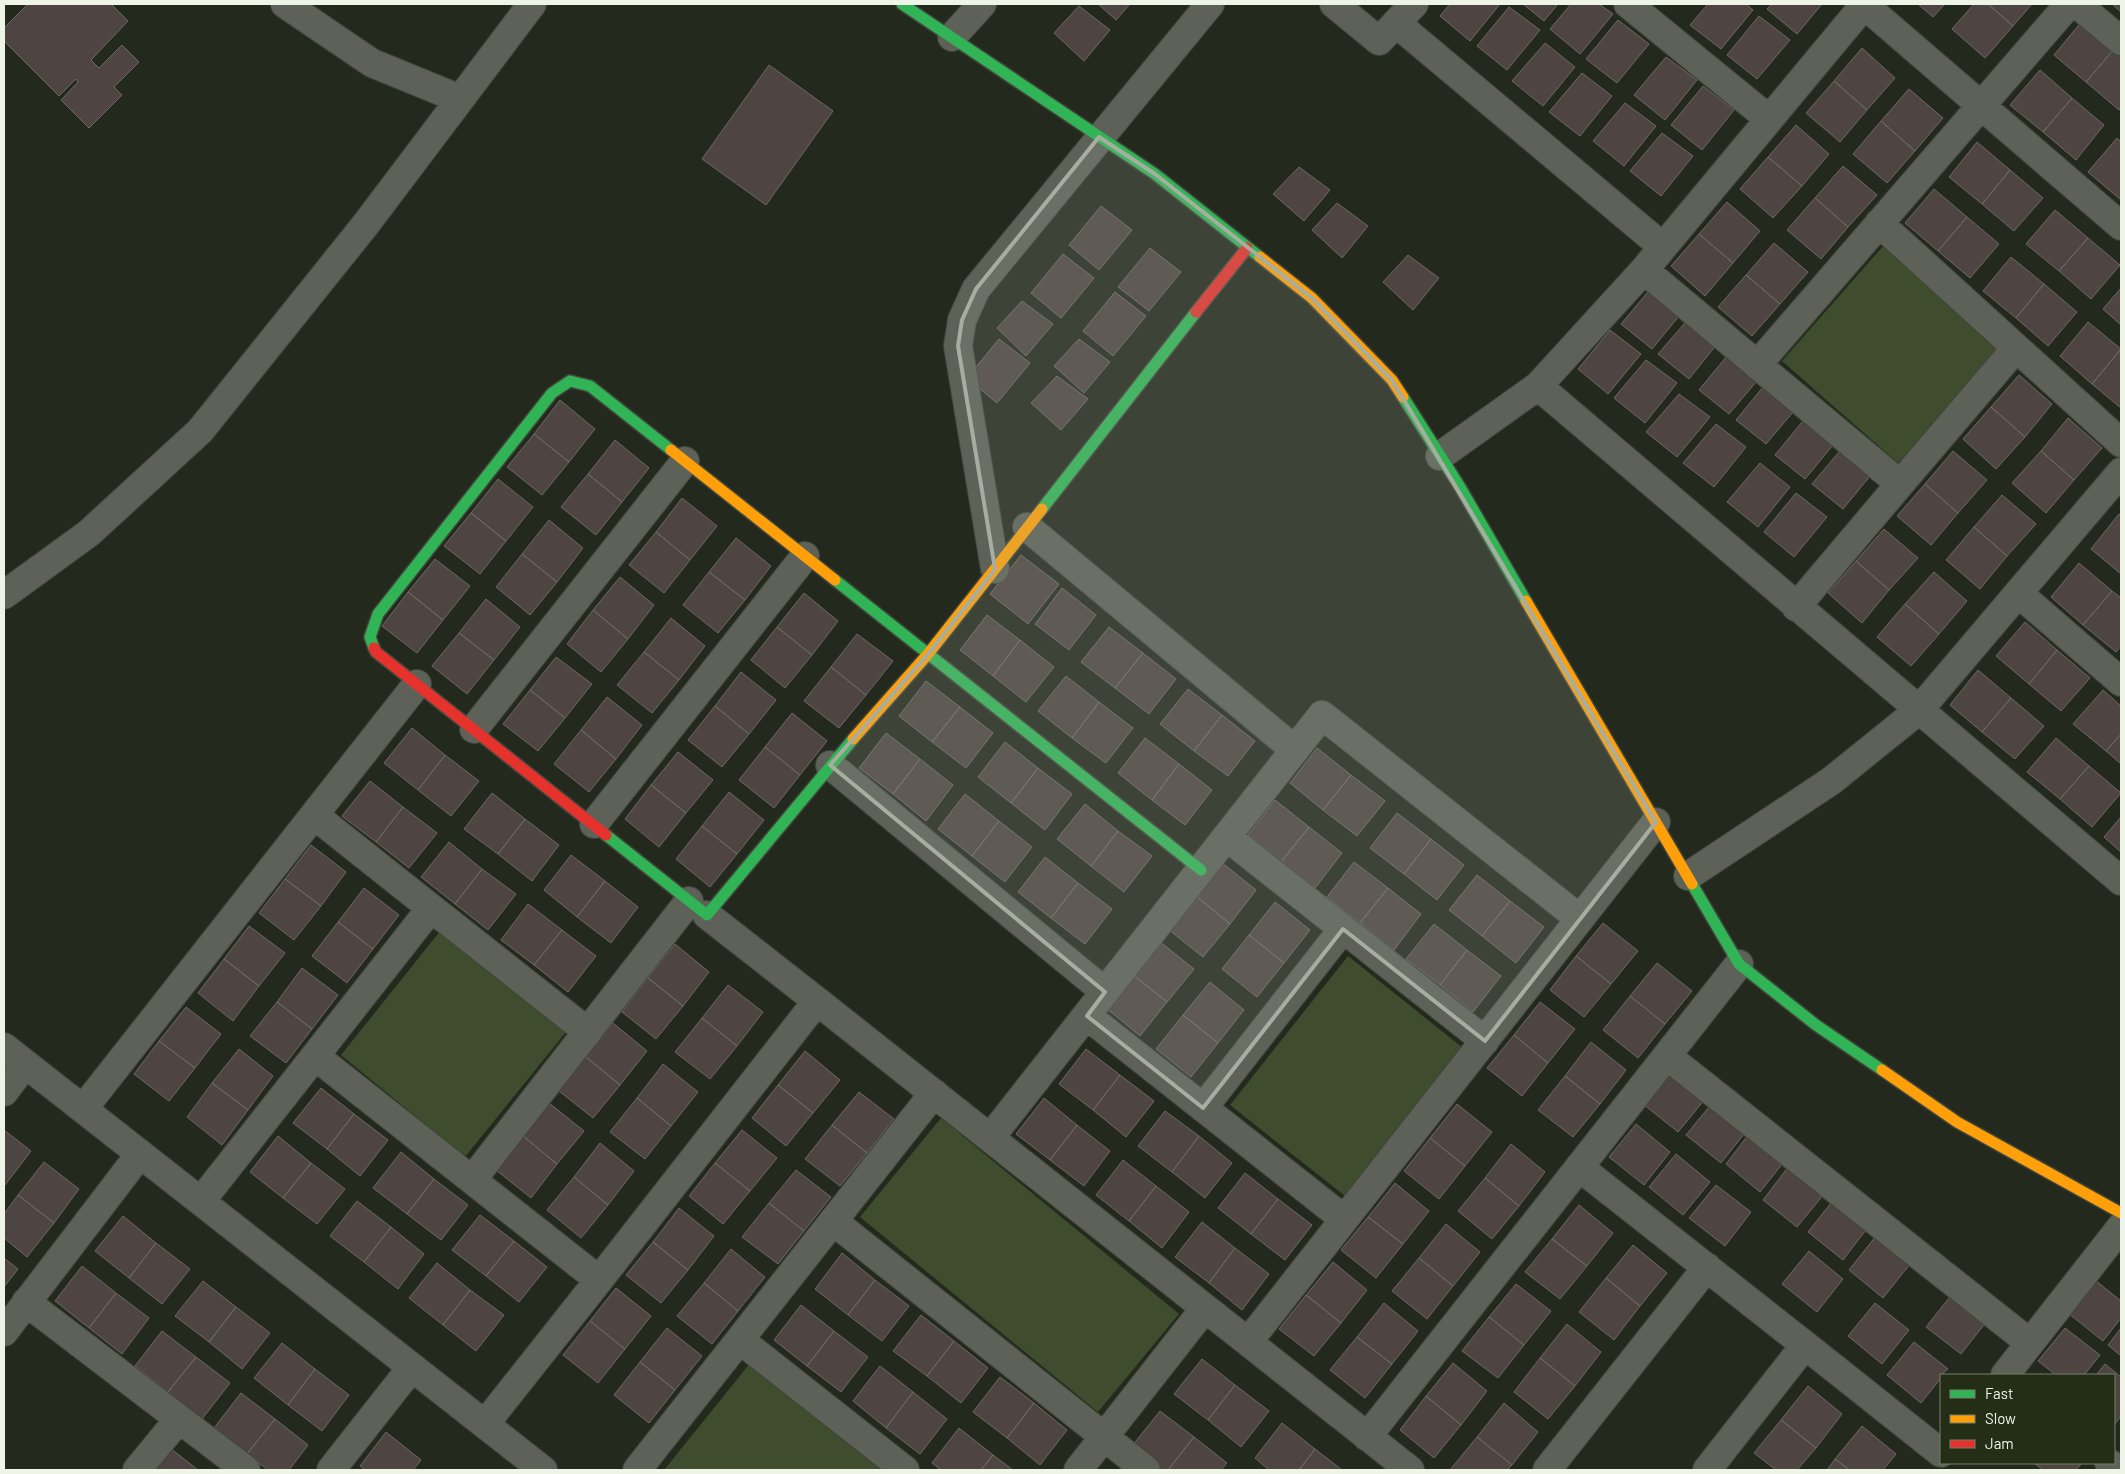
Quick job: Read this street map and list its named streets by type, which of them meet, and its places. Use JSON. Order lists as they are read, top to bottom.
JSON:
{
  "legend": ["Fast", "Slow", "Jam"]
}
